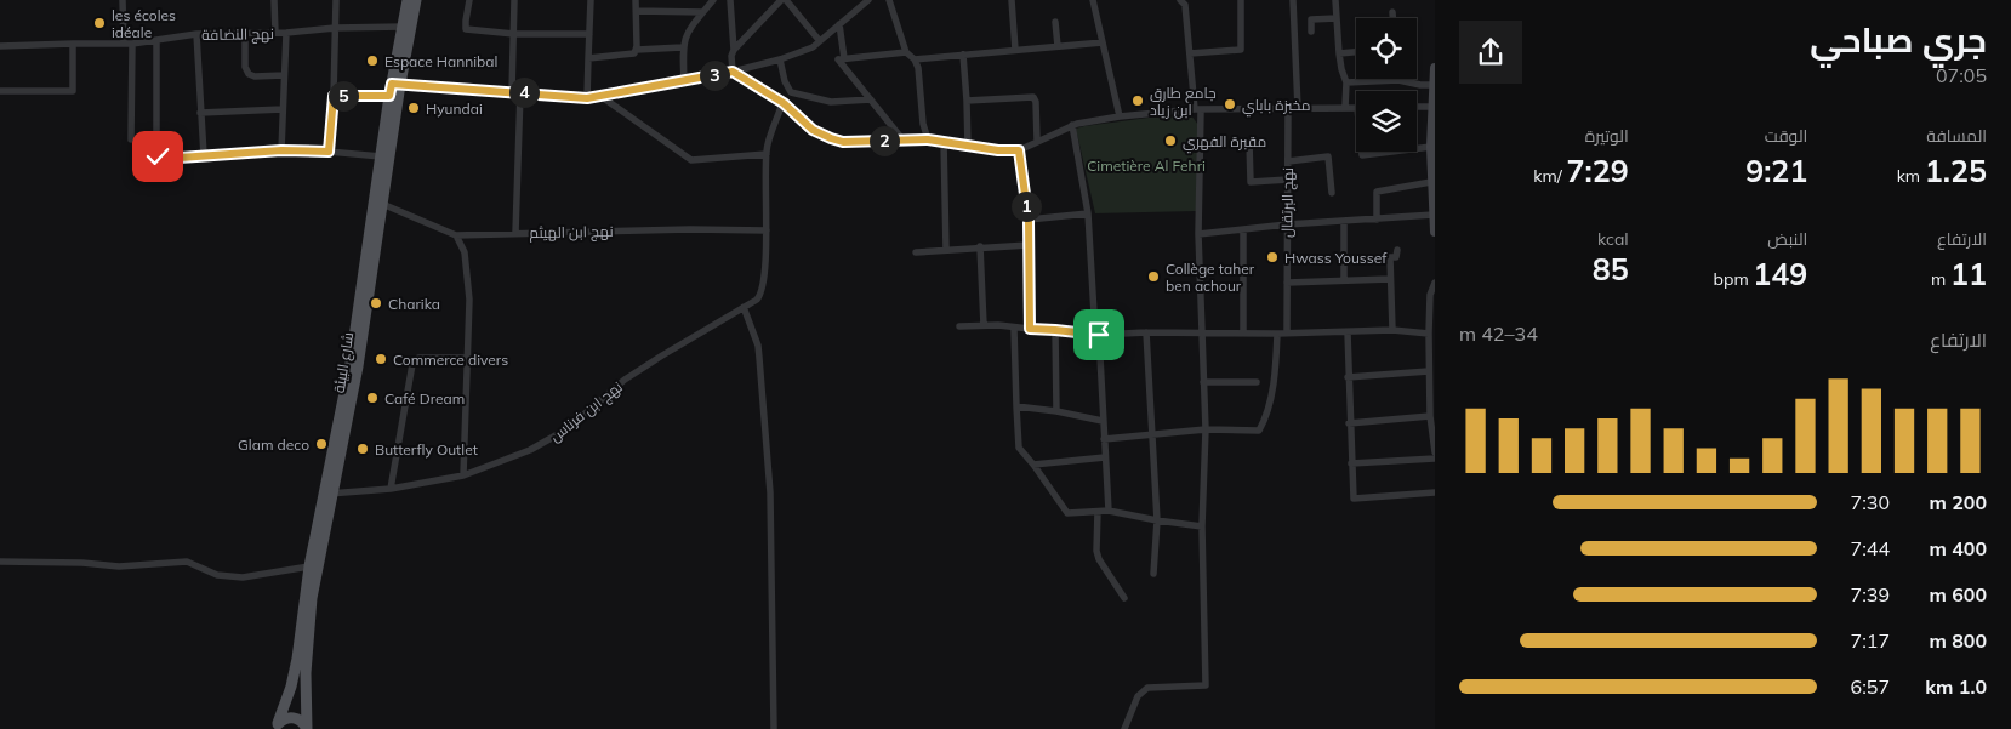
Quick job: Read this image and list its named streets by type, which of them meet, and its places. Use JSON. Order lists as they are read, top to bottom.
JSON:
{
  "streets": {
    "main road": ["شارع البيئة"],
    "street": [
      "نهج النضافة",
      "نهج البرتقال",
      "نهج ابن الهيثم",
      "نهج ابن فرناس"
    ]
  },
  "crossings": [
    ["نهج النضافة", "شارع البيئة"],
    ["نهج ابن الهيثم", "شارع البيئة"],
    ["نهج ابن الهيثم", "نهج ابن فرناس"],
    ["شارع البيئة", "نهج ابن فرناس"]
  ],
  "parks": ["Cimetière Al Fehri"],
  "places": [
    "les écoles idéale",
    "Espace Hannibal",
    "جامع طارق ابن زياد",
    "مخبزة باباي",
    "Hyundai",
    "مقبرة الفهري",
    "Hwass Youssef",
    "Collège taher ben achour",
    "Charika",
    "Commerce divers",
    "Café Dream",
    "Glam deco",
    "Butterfly Outlet"
  ],
  "page": {
    "heading": ["جري صباحي", "07:05"],
    "pins": [
      "3",
      "4",
      "5",
      "2",
      "1"
    ],
    "stats": [
      ["المسافة", "1.25 km"],
      ["الوقت", "9:21"],
      ["الوتيرة", "7:29 /km"],
      ["الارتفاع", "11 m"],
      ["النبض", "149 bpm"],
      ["kcal", "85"]
    ],
    "chart": ["الارتفاع", "34–42 m"],
    "list": [
      {
        "name": "200 m",
        "note": "7:30"
      },
      {
        "name": "400 m",
        "note": "7:44"
      },
      {
        "name": "600 m",
        "note": "7:39"
      },
      {
        "name": "800 m",
        "note": "7:17"
      },
      {
        "name": "1.0 km",
        "note": "6:57"
      }
    ]
  }
}
